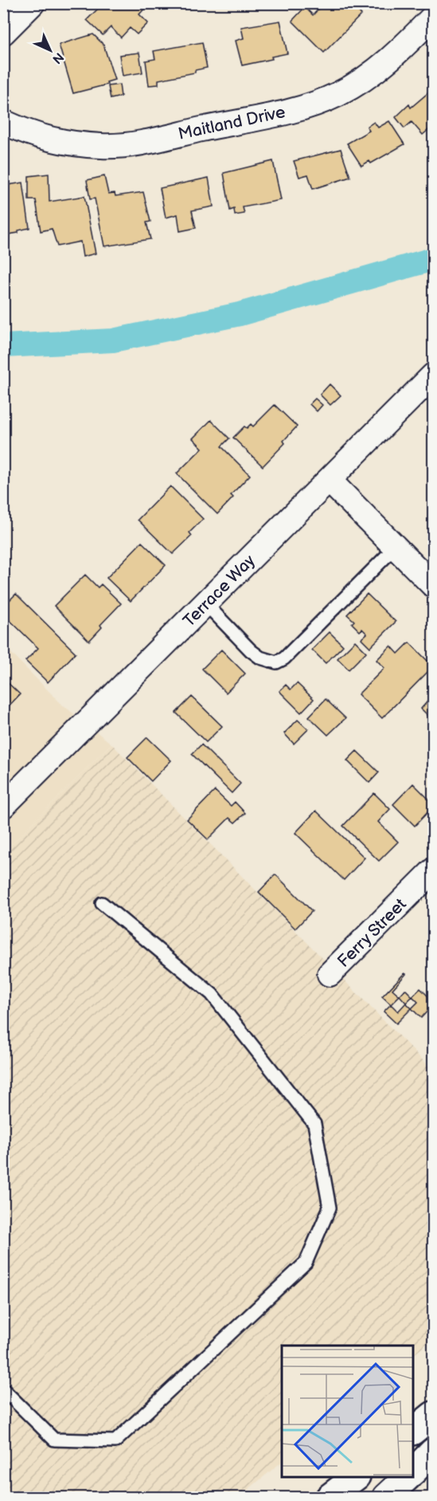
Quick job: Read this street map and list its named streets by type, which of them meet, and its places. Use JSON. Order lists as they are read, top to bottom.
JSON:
{
  "streets": {
    "street": ["Maitland Drive", "Terrace Way", "Ferry Street"]
  },
  "north": "bottom right"
}
